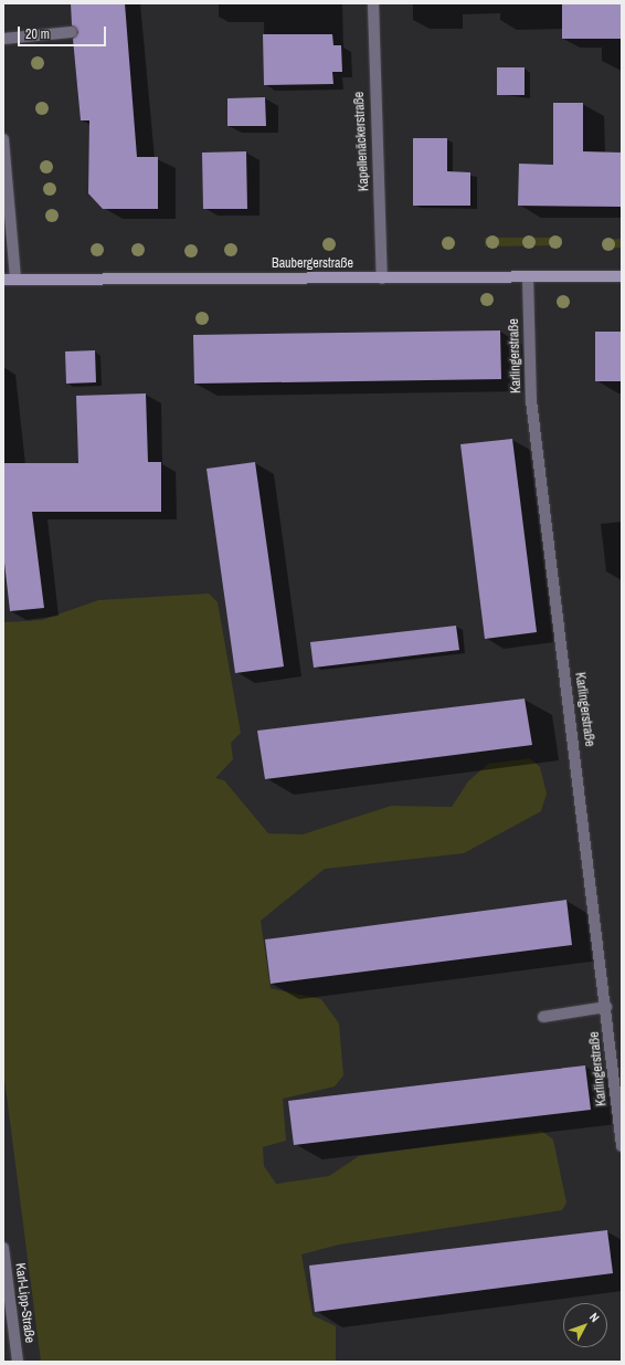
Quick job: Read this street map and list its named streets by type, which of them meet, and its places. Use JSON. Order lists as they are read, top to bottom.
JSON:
{
  "streets": {
    "street": [
      "Kapellenäckerstraße",
      "Baubergerstraße",
      "Karlingerstraße",
      "Karl-Lipp-Straße"
    ]
  },
  "crossings": [
    ["Kapellenäckerstraße", "Baubergerstraße"],
    ["Baubergerstraße", "Karlingerstraße"]
  ],
  "scale_bar": "20 m",
  "north": "top right"
}
